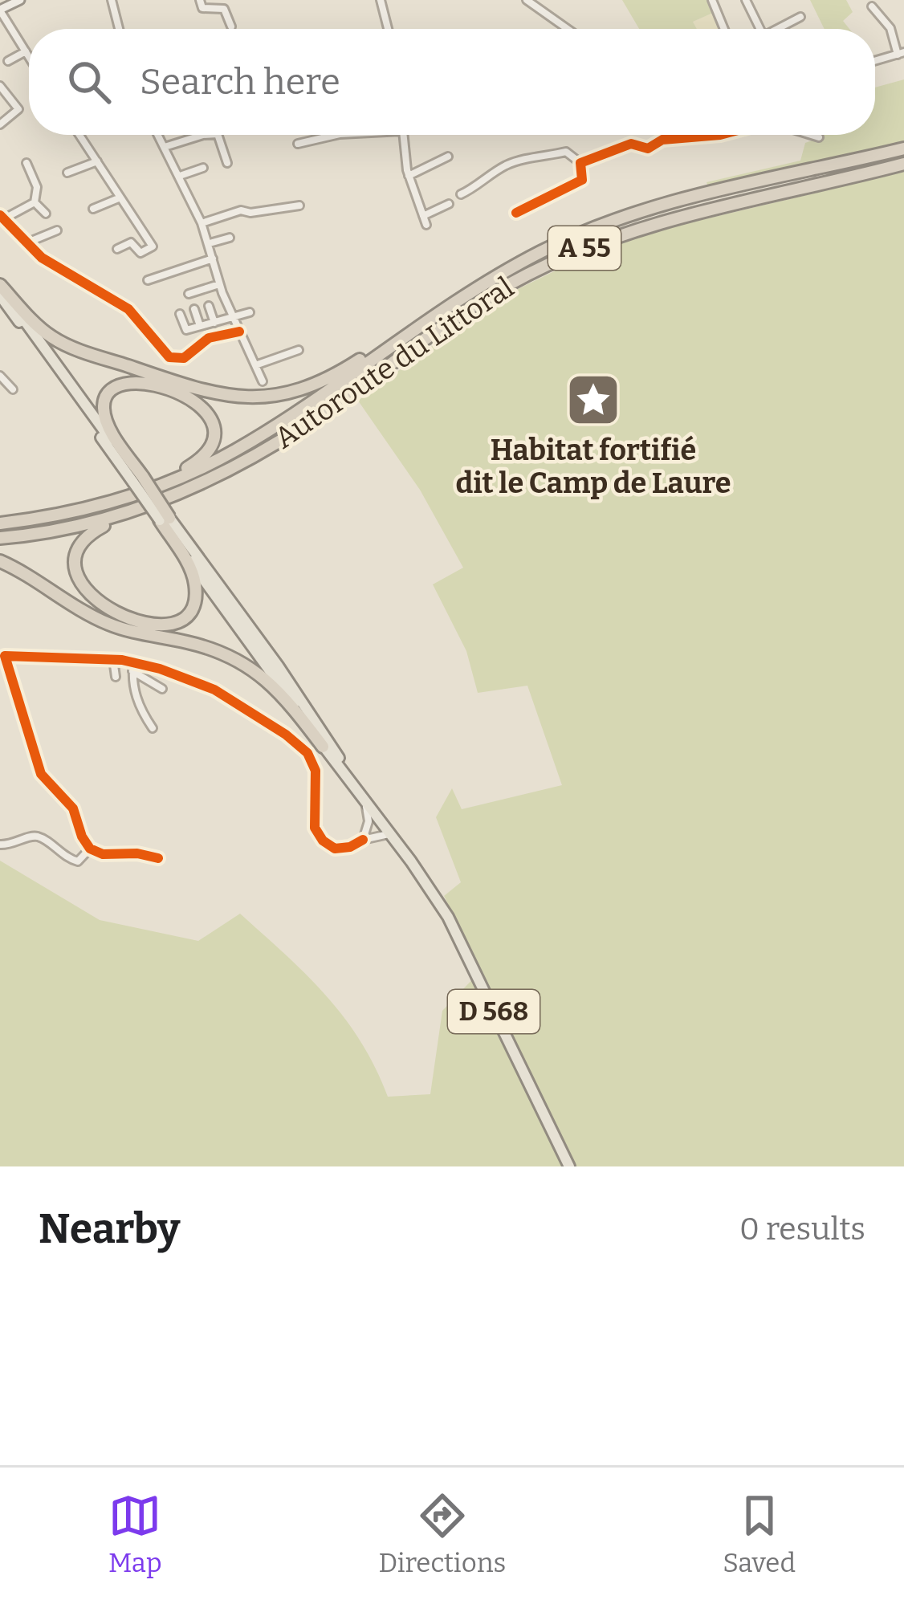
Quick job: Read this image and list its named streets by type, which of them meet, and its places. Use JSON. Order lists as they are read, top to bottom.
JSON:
{
  "streets": {
    "highway": ["A 55", "Autoroute du Littoral"],
    "main road": ["D 568"]
  },
  "places": {
    "place": ["Habitat fortifié dit le Camp de Laure"]
  },
  "page": {
    "search": "Search here",
    "heading": ["Nearby", "0 results"],
    "nav": ["Map", "Directions", "Saved"]
  }
}
